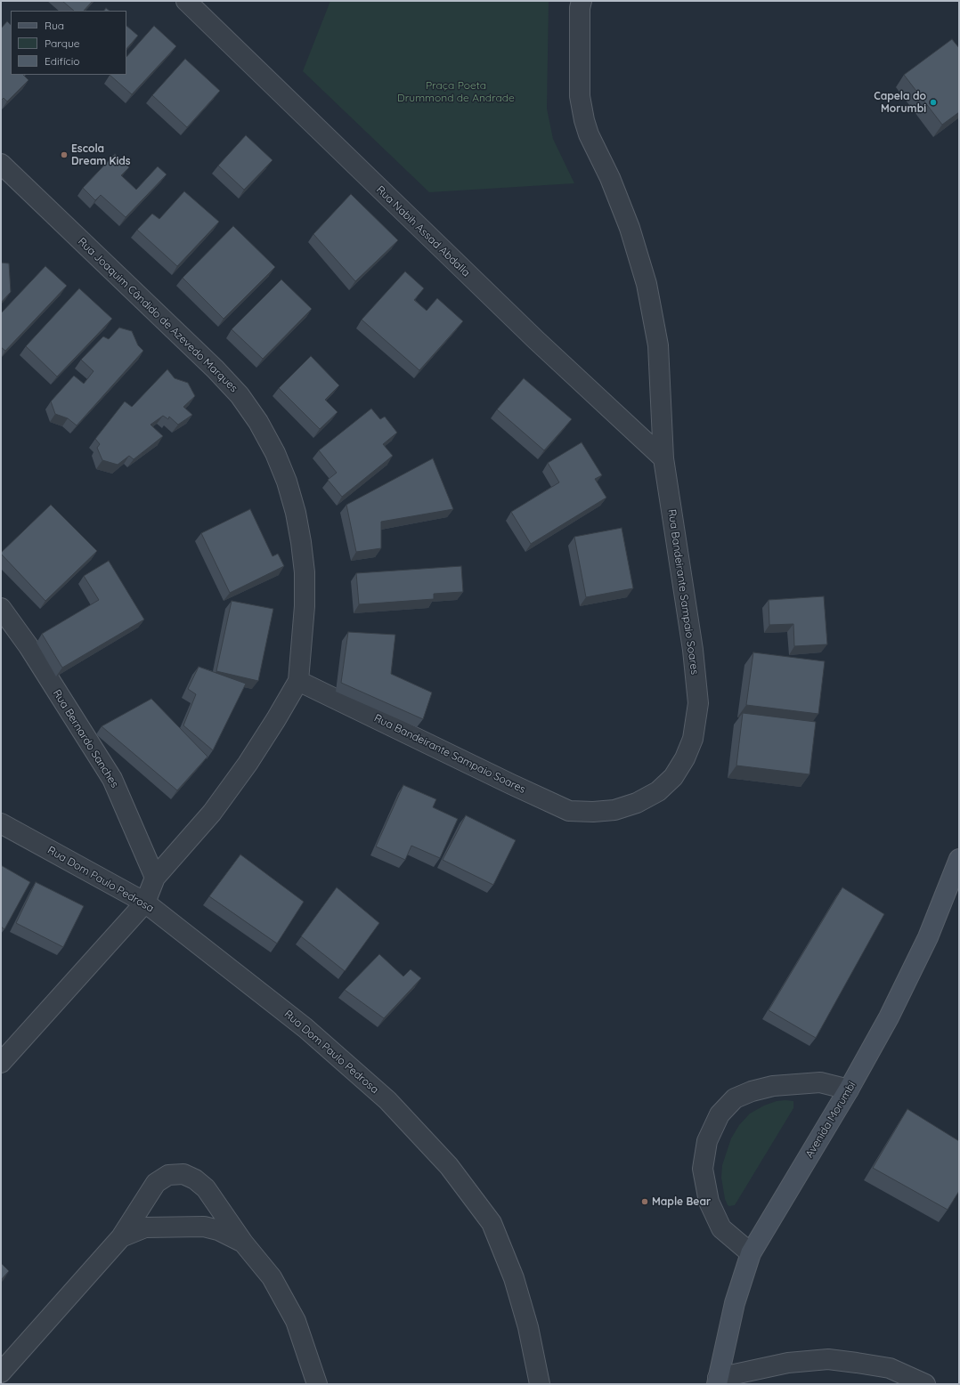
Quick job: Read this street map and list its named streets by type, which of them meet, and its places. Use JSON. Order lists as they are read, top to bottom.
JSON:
{
  "streets": {
    "main road": ["Avenida Morumbi"],
    "street": [
      "Rua Nabih Assad Abdalla",
      "Rua Joaquim Cândido de Azevedo Marques",
      "Rua Bandeirante Sampaio Soares",
      "Rua Bernardo Sanches",
      "Rua Dom Paulo Pedrosa"
    ]
  },
  "crossings": [
    ["Rua Nabih Assad Abdalla", "Rua Bandeirante Sampaio Soares"],
    ["Rua Joaquim Cândido de Azevedo Marques", "Rua Bandeirante Sampaio Soares"],
    ["Rua Joaquim Cândido de Azevedo Marques", "Rua Bernardo Sanches"],
    ["Rua Joaquim Cândido de Azevedo Marques", "Rua Dom Paulo Pedrosa"]
  ],
  "parks": ["Praça Poeta Drummond de Andrade"],
  "places": ["Capela do Morumbi", "Escola Dream Kids", "Maple Bear"],
  "legend": ["Rua", "Parque", "Edifício"]
}
